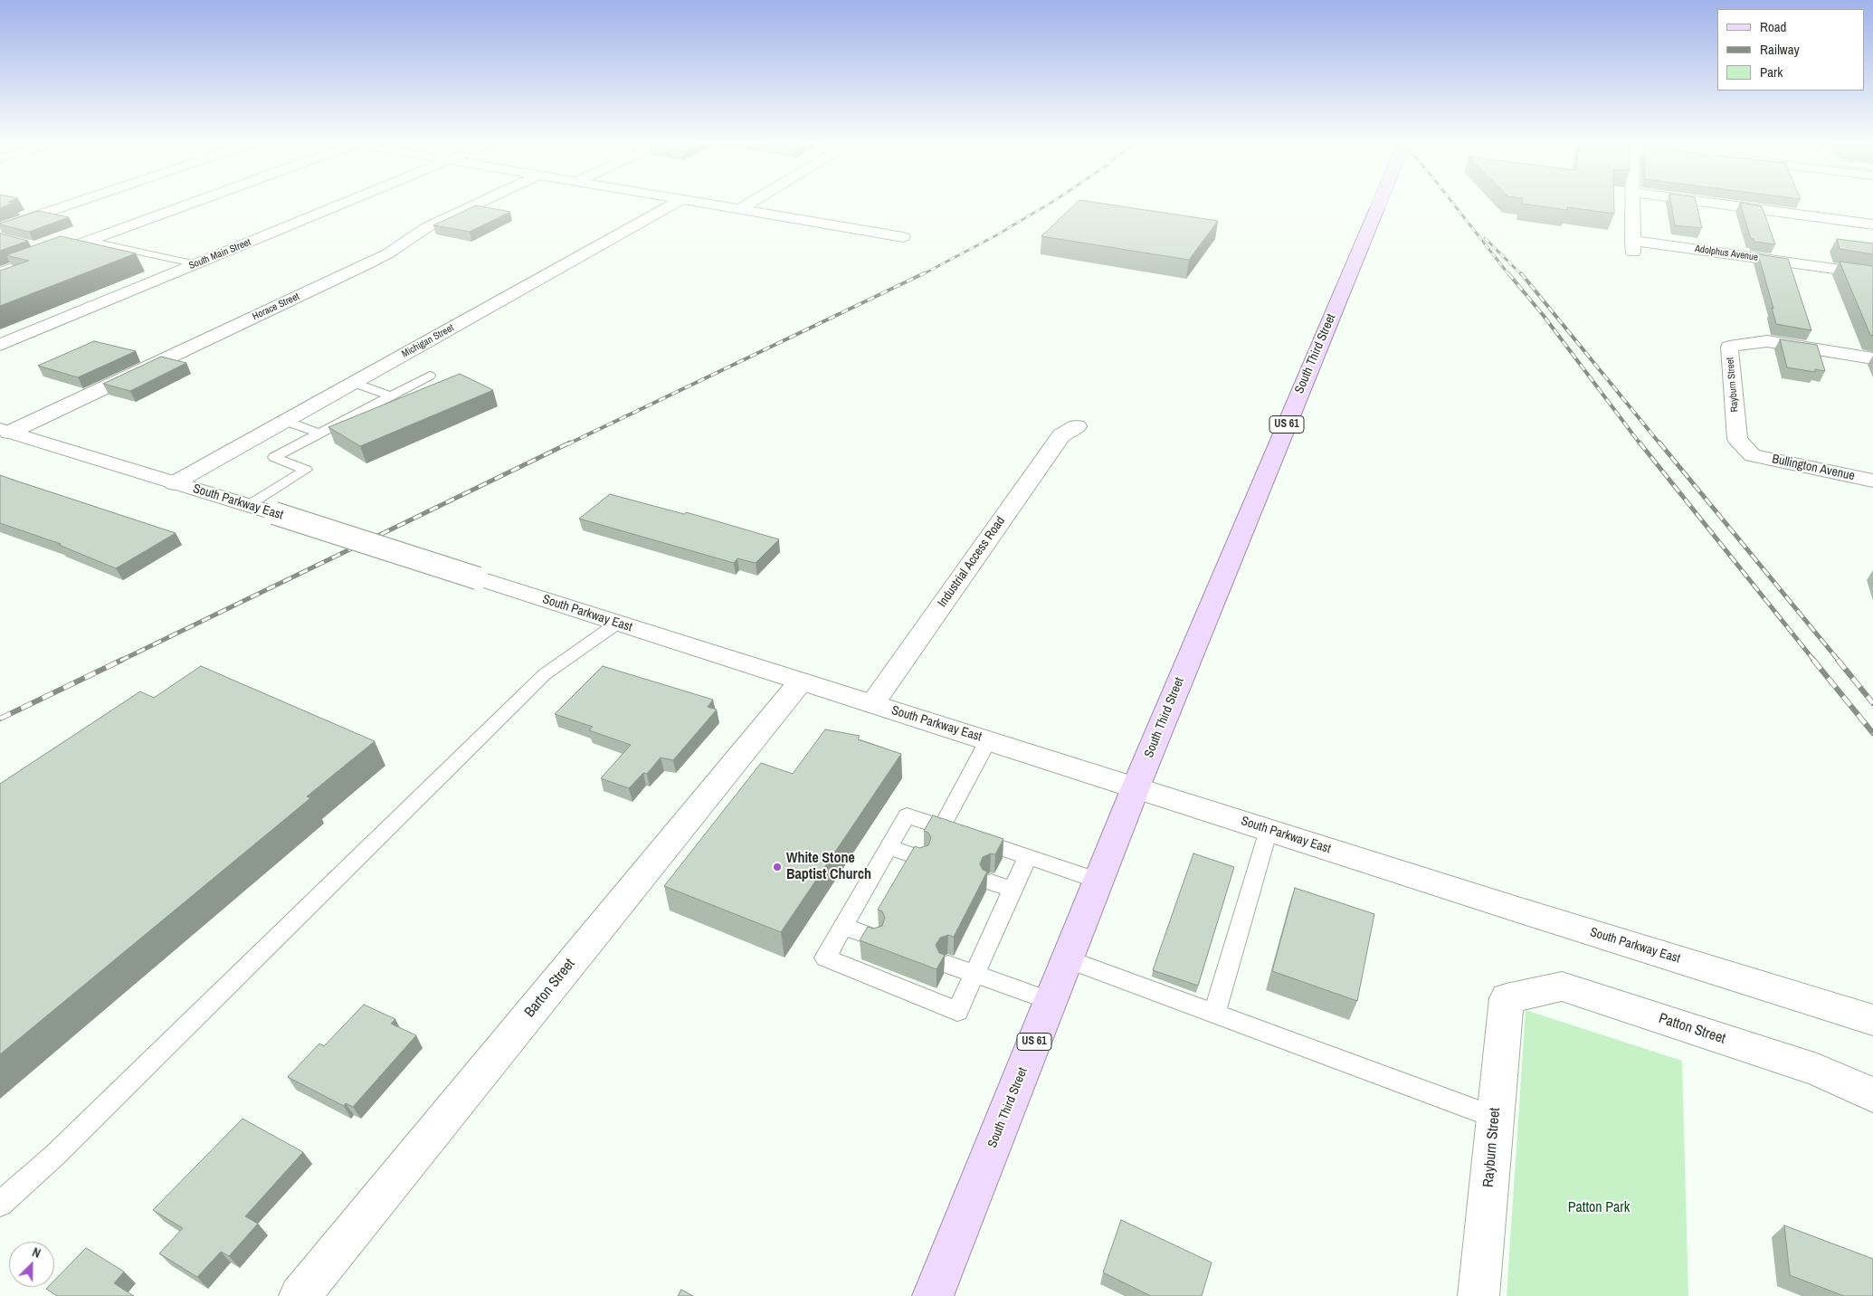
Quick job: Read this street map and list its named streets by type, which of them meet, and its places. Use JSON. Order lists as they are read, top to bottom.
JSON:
{
  "streets": {
    "main road": ["South Third Street", "US 61"],
    "street": [
      "Adolphus Avenue",
      "South Main Street",
      "Horace Street",
      "Michigan Street",
      "Rayburn Street",
      "Bullington Avenue",
      "South Parkway East",
      "Industrial Access Road",
      "Barton Street",
      "Patton Street"
    ]
  },
  "crossings": [
    ["Horace Street", "South Parkway East"],
    ["Michigan Street", "South Parkway East"],
    ["South Third Street", "South Parkway East"],
    ["Rayburn Street", "Bullington Avenue"],
    ["Rayburn Street", "Patton Street"],
    ["South Parkway East", "Industrial Access Road"],
    ["South Parkway East", "Barton Street"]
  ],
  "parks": ["Patton Park"],
  "places": ["White Stone Baptist Church"],
  "legend": ["Road", "Railway", "Park"],
  "north": "top right"
}
